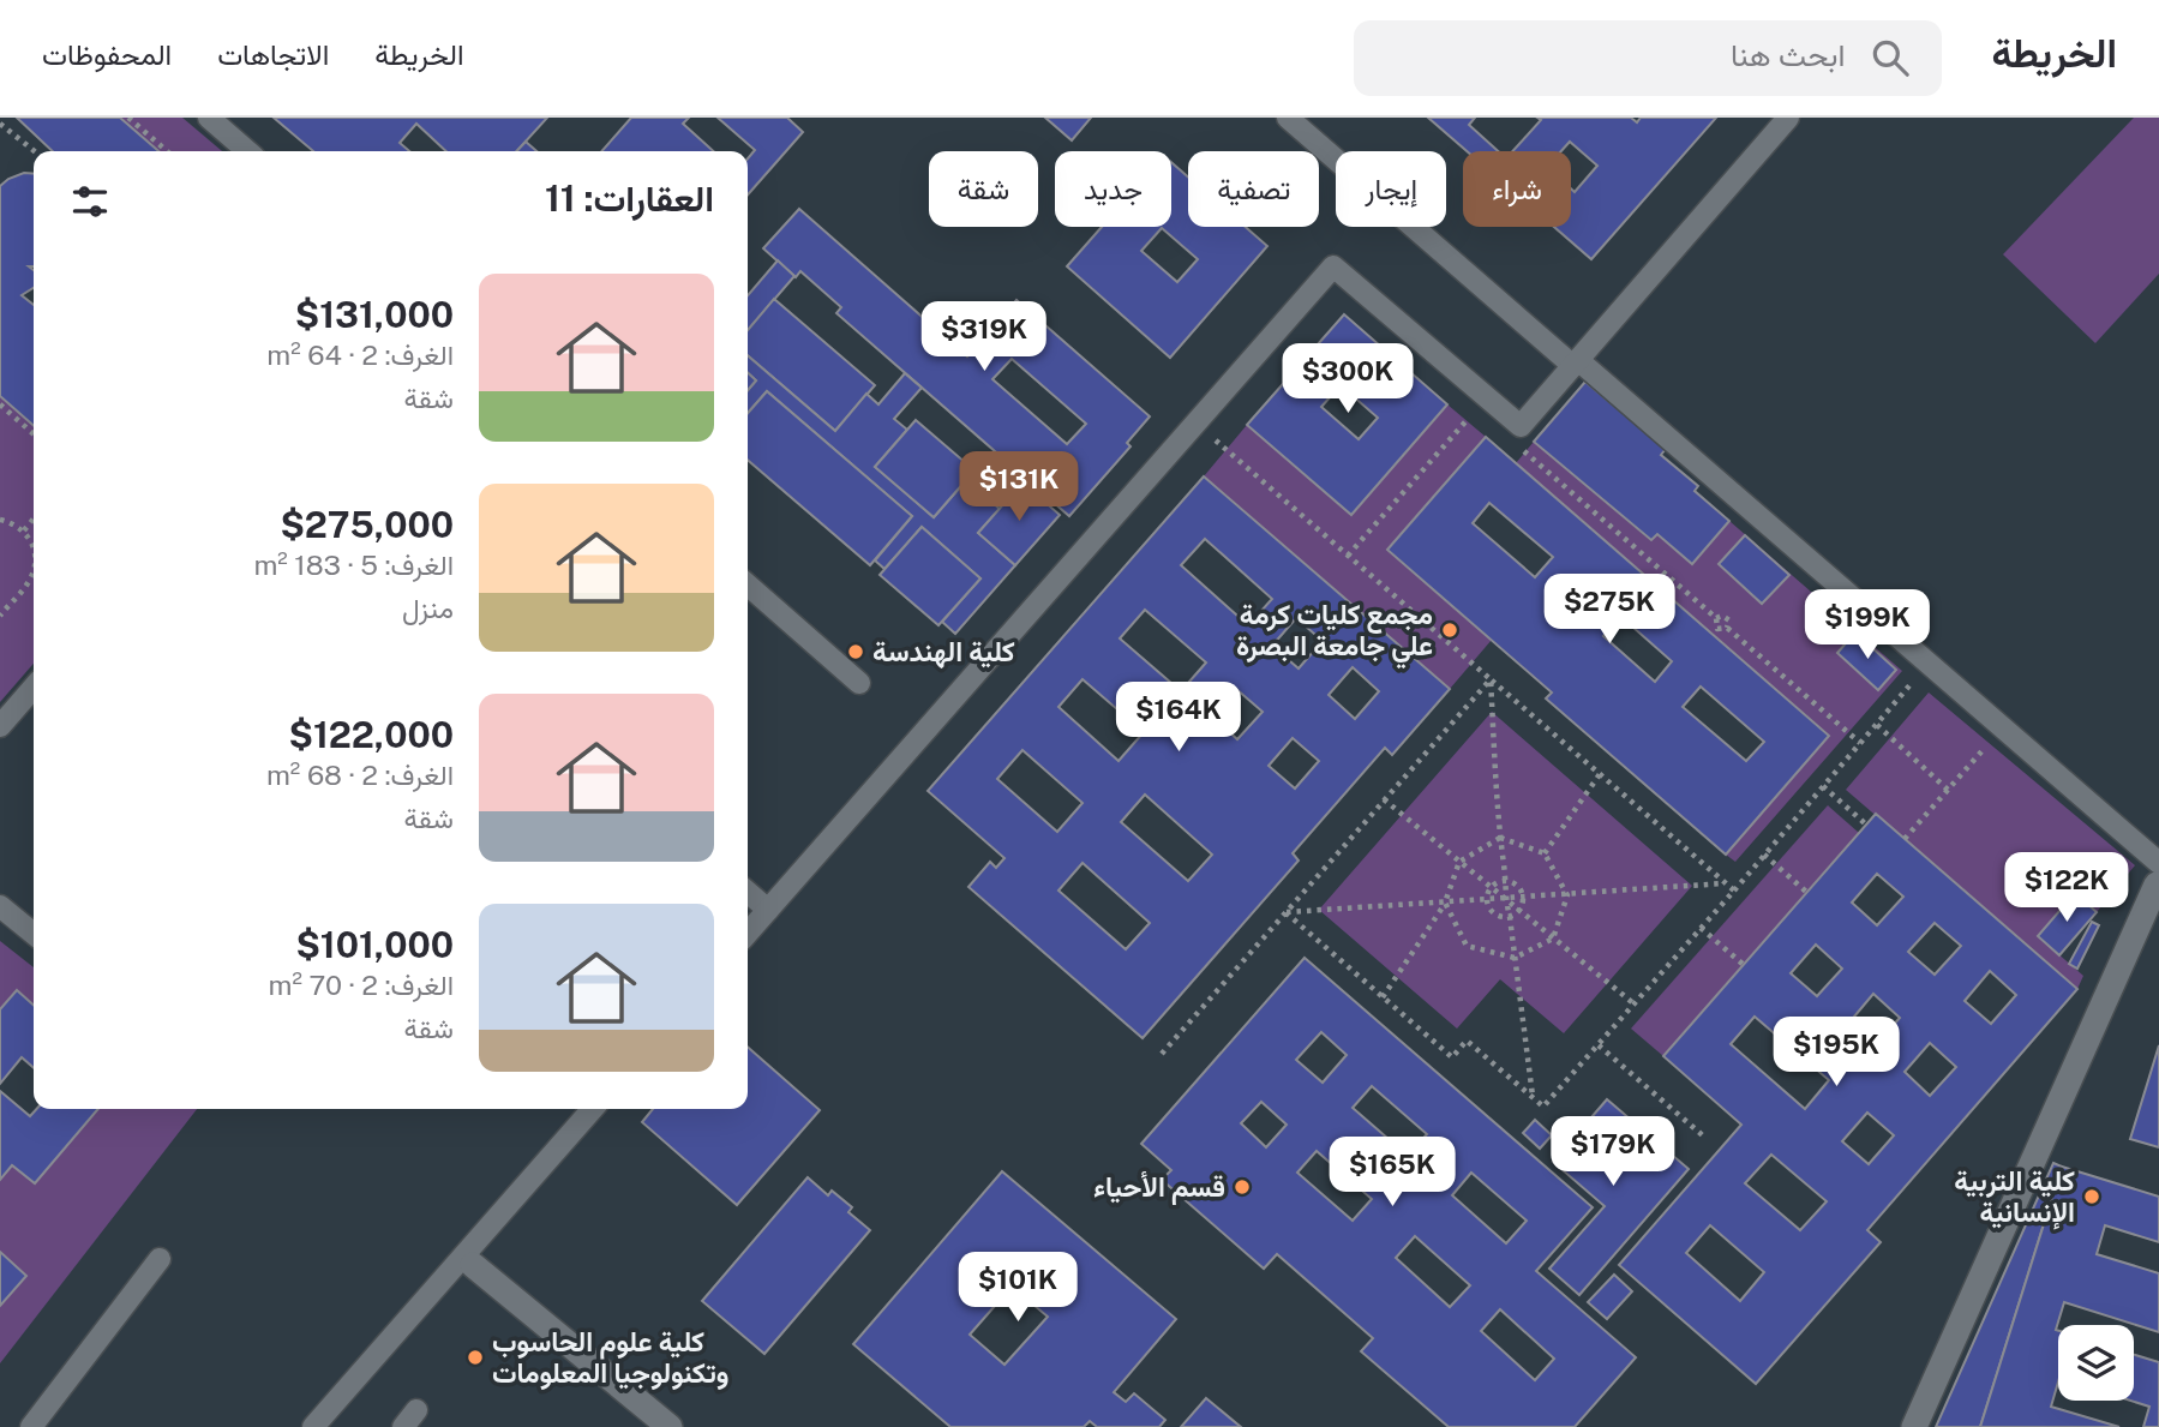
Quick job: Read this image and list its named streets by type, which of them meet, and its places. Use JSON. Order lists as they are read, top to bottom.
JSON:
{
  "places": [
    "مجمع كليات كرمة علي جامعة البصرة",
    "كلية الهندسة",
    "قسم الأحياء",
    "كلية التربية الإنسانية",
    "كلية علوم الحاسوب وتكنولوجيا المعلومات"
  ],
  "page": {
    "header": "الخريطة",
    "search": "ابحث هنا",
    "nav": ["الخريطة", "الاتجاهات", "المحفوظات"],
    "chip": [
      "شراء",
      "إيجار",
      "تصفية",
      "جديد",
      "شقة"
    ],
    "heading": "العقارات: 11",
    "list": [
      {
        "name": "$131,000",
        "note": "الغرف: 2 · 64 m² · شقة"
      },
      {
        "name": "$275,000",
        "note": "الغرف: 5 · 183 m² · منزل"
      },
      {
        "name": "$122,000",
        "note": "الغرف: 2 · 68 m² · شقة"
      },
      {
        "name": "$101,000",
        "note": "الغرف: 2 · 70 m² · شقة"
      }
    ],
    "price": [
      "$319K",
      "$300K",
      "$131K",
      "$275K",
      "$199K",
      "$164K",
      "$122K",
      "$195K",
      "$179K",
      "$165K",
      "$101K"
    ]
  }
}
